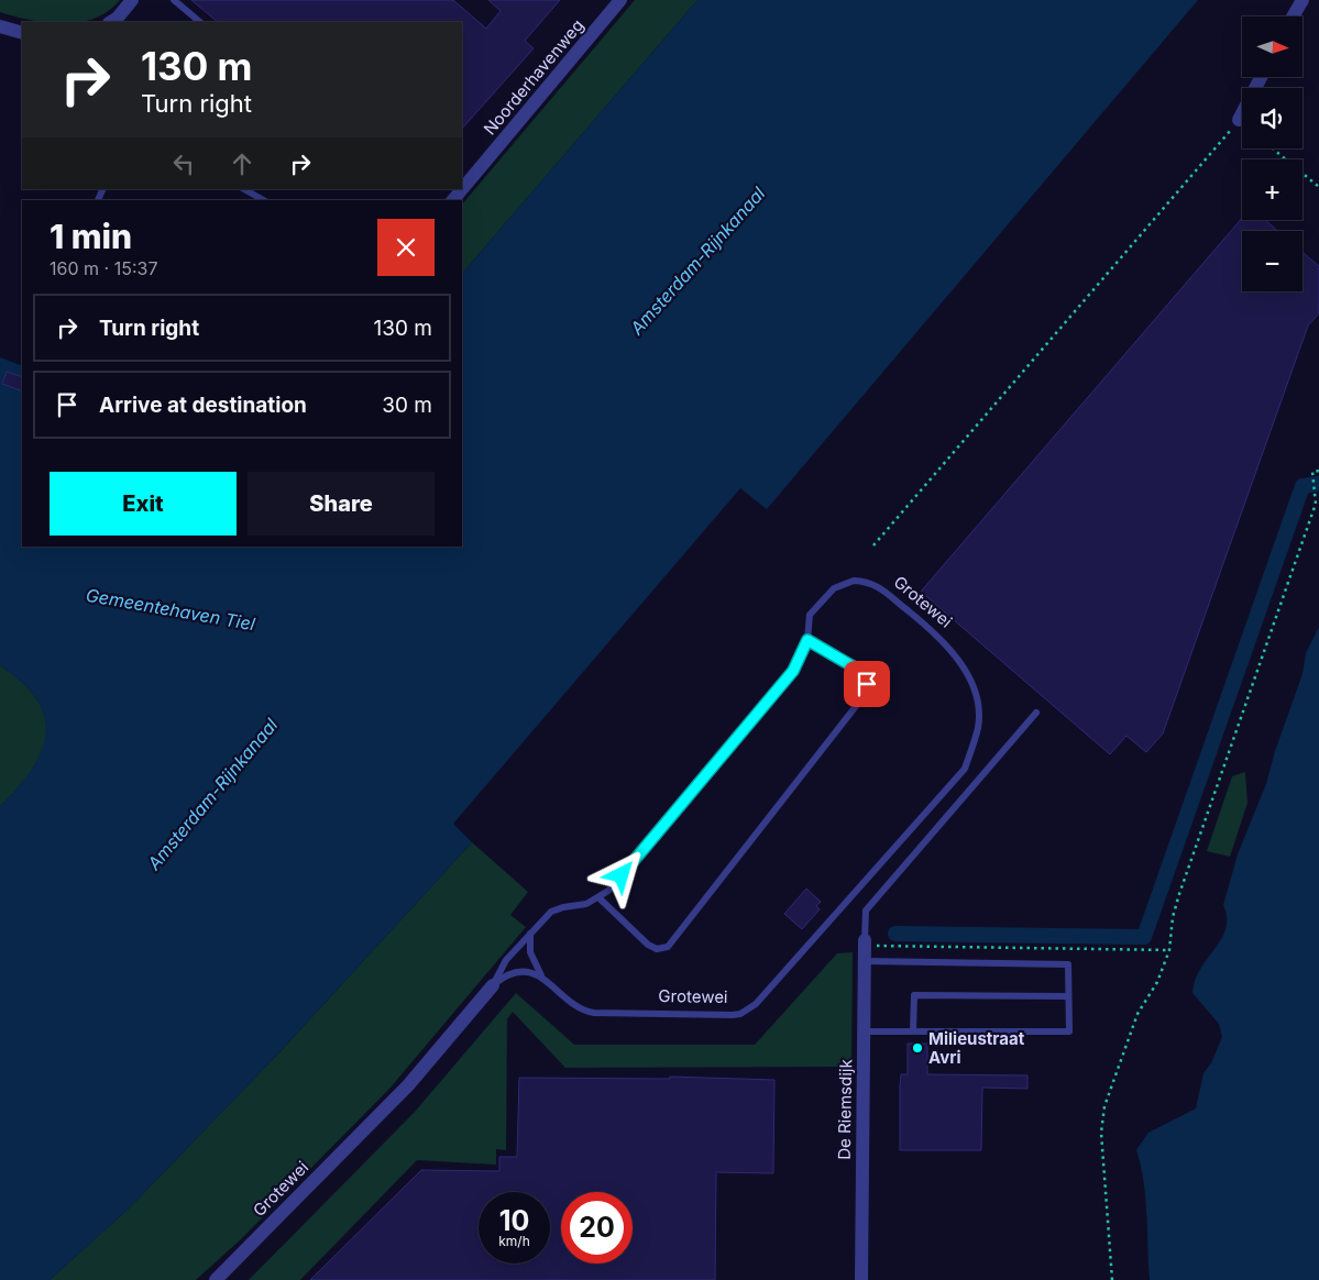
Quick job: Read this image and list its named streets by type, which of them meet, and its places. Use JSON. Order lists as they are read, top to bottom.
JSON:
{
  "streets": {
    "street": ["Noorderhavenweg", "Grotewei", "De Riemsdijk"]
  },
  "water": ["Amsterdam-Rijnkanaal", "Gemeentehaven Tiel"],
  "places": ["Milieustraat Avri"],
  "north": "right",
  "page": {
    "map_buttons": ["+", "−"],
    "turn": ["130 m", "Turn right"],
    "heading": ["1 min", "160 m · 15:37"],
    "list": [
      {
        "name": "Turn right",
        "value": "130 m"
      },
      {
        "name": "Arrive at destination",
        "value": "30 m"
      }
    ],
    "buttons": ["Exit", "Share"],
    "speed": "10 km/h",
    "limit": "20"
  }
}
